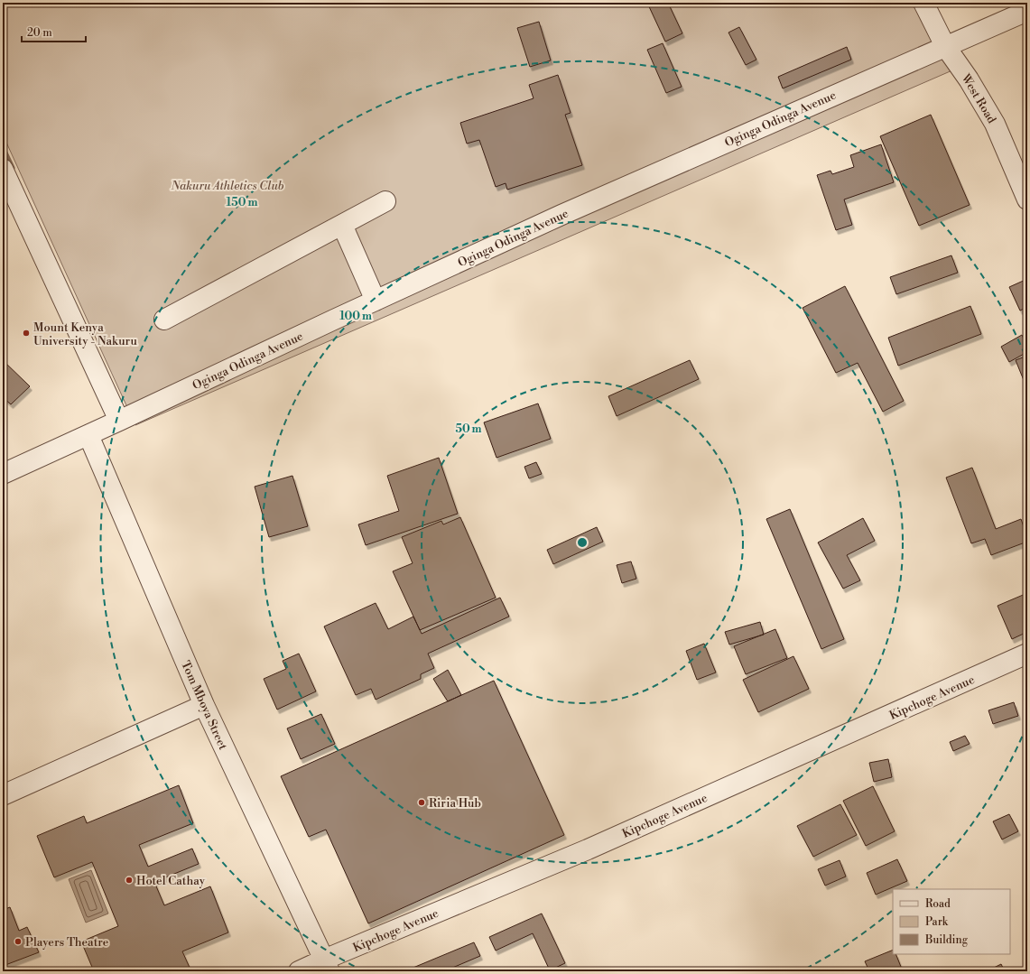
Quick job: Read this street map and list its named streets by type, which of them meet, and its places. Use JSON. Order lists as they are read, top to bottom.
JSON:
{
  "streets": {
    "street": [
      "West Road",
      "Oginga Odinga Avenue",
      "Kipchoge Avenue",
      "Tom Mboya Street"
    ]
  },
  "crossings": [
    ["West Road", "Oginga Odinga Avenue"],
    ["Oginga Odinga Avenue", "Tom Mboya Street"],
    ["Kipchoge Avenue", "Tom Mboya Street"]
  ],
  "parks": ["Nakuru Athletics Club"],
  "places": [
    "Mount Kenya University - Nakuru",
    "Riria Hub",
    "Hotel Cathay",
    "Players Theatre"
  ],
  "legend": ["Road", "Park", "Building"],
  "scale_bar": "20 m",
  "rings": ["150 m", "100 m", "50 m"]
}
